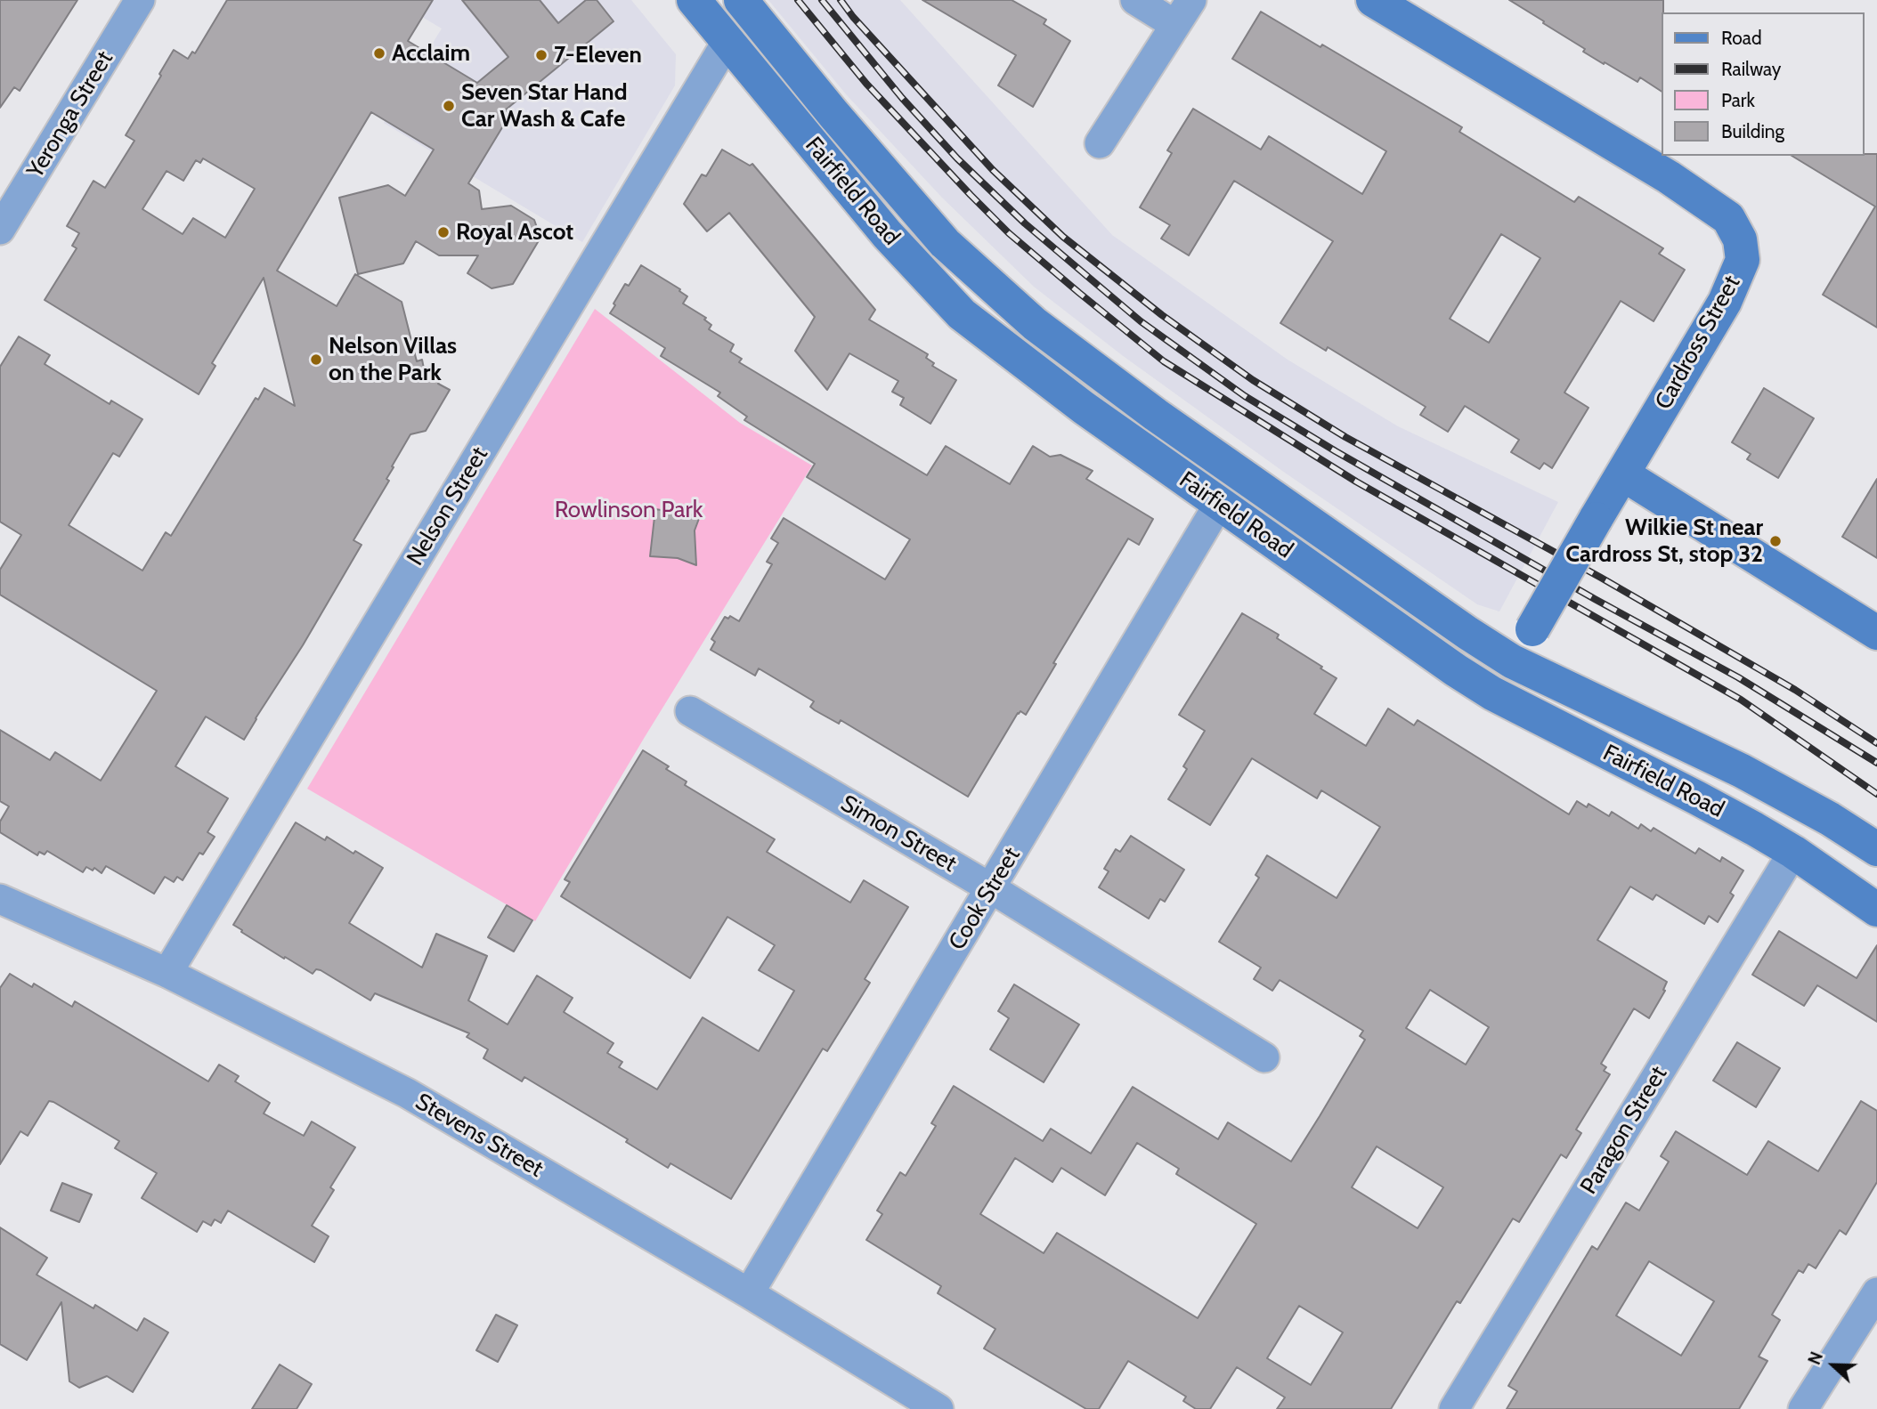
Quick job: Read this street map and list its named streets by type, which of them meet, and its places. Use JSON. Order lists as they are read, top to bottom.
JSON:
{
  "streets": {
    "main road": ["Fairfield Road", "Cardross Street"],
    "street": [
      "Yeronga Street",
      "Nelson Street",
      "Simon Street",
      "Cook Street",
      "Paragon Street",
      "Stevens Street"
    ]
  },
  "crossings": [
    ["Fairfield Road", "Cardross Street"],
    ["Fairfield Road", "Nelson Street"],
    ["Fairfield Road", "Cook Street"],
    ["Fairfield Road", "Paragon Street"],
    ["Nelson Street", "Stevens Street"],
    ["Simon Street", "Cook Street"],
    ["Cook Street", "Stevens Street"]
  ],
  "parks": ["Rowlinson Park"],
  "places": [
    "Acclaim",
    "7-Eleven",
    "Seven Star Hand Car Wash & Cafe",
    "Royal Ascot",
    "Nelson Villas on the Park",
    "Wilkie St near Cardross St, stop 32"
  ],
  "legend": [
    "Road",
    "Railway",
    "Park",
    "Building"
  ],
  "north": "left"
}
